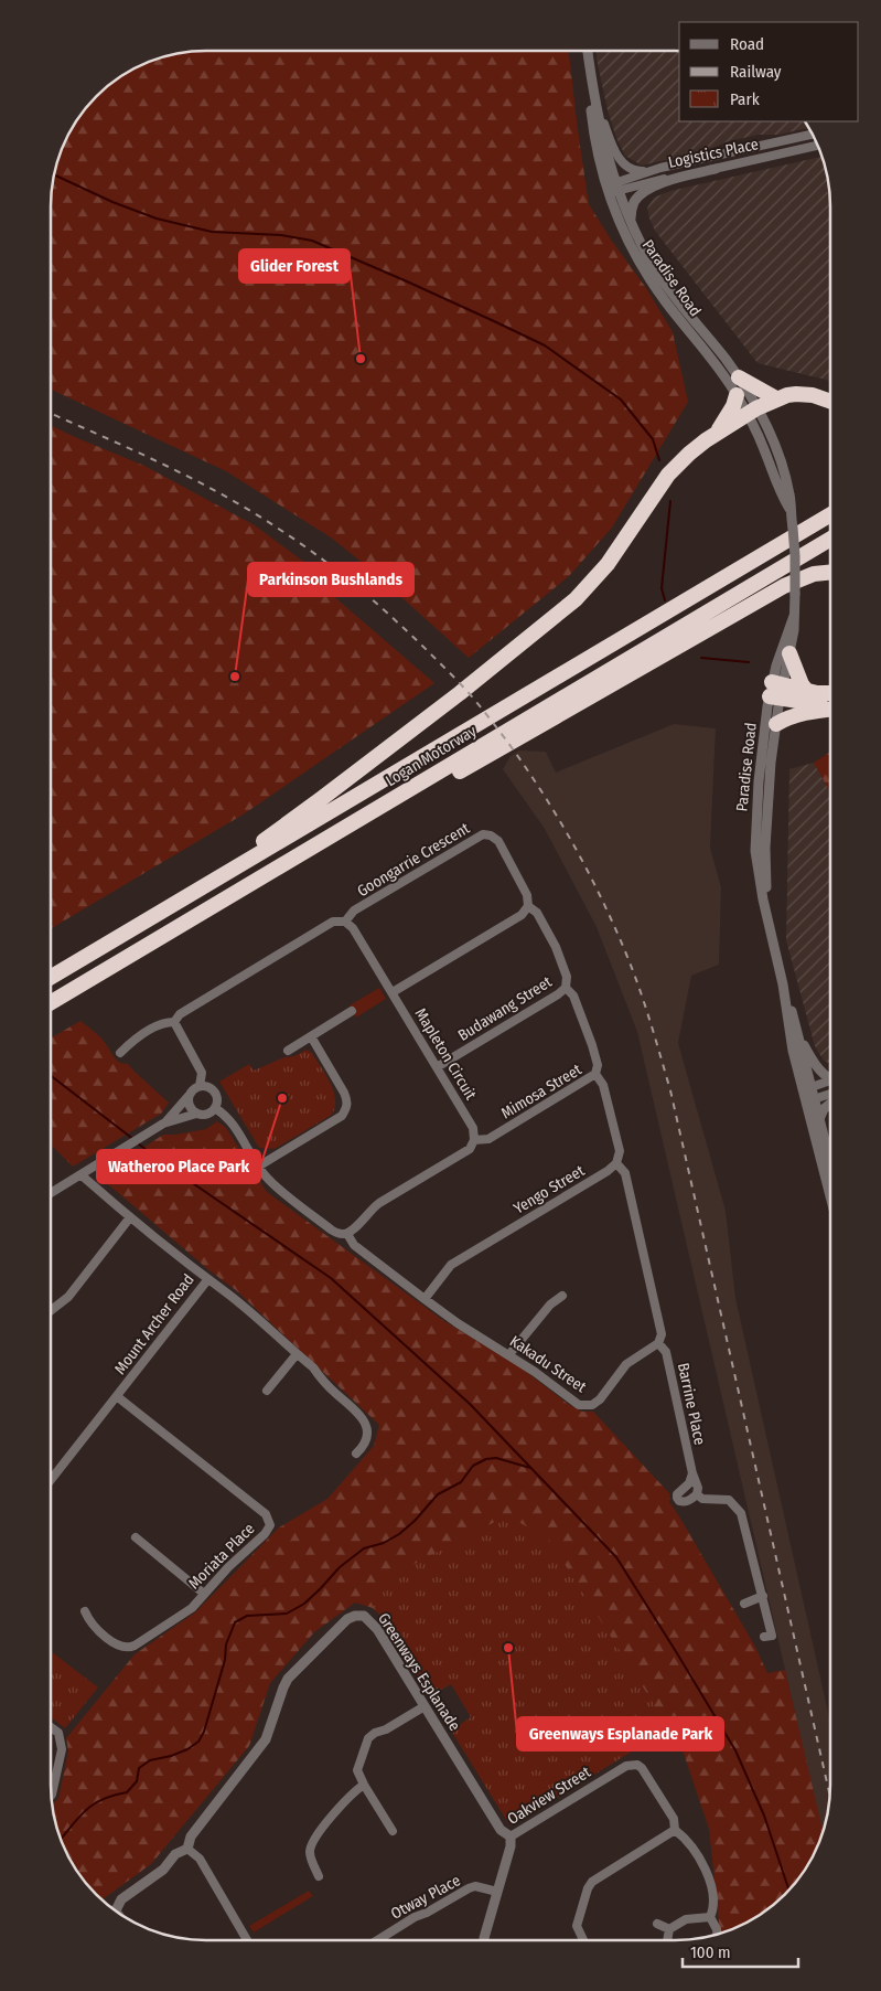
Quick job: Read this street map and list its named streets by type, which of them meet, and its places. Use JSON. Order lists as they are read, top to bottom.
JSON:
{
  "streets": {
    "highway": ["Logan Motorway"],
    "street": [
      "Logistics Place",
      "Paradise Road",
      "Goongarrie Crescent",
      "Budawang Street",
      "Mapleton Circuit",
      "Mimosa Street",
      "Yengo Street",
      "Mount Archer Road",
      "Kakadu Street",
      "Barrine Place",
      "Moriata Place",
      "Greenways Esplanade",
      "Oakview Street",
      "Otway Place"
    ]
  },
  "crossings": [
    ["Logistics Place", "Paradise Road"],
    ["Goongarrie Crescent", "Budawang Street"],
    ["Goongarrie Crescent", "Mapleton Circuit"],
    ["Budawang Street", "Mapleton Circuit"],
    ["Budawang Street", "Mimosa Street"],
    ["Mapleton Circuit", "Mimosa Street"],
    ["Yengo Street", "Kakadu Street"],
    ["Mount Archer Road", "Moriata Place"],
    ["Kakadu Street", "Barrine Place"],
    ["Greenways Esplanade", "Oakview Street"],
    ["Oakview Street", "Otway Place"]
  ],
  "places": [
    "Glider Forest",
    "Parkinson Bushlands",
    "Watheroo Place Park",
    "Greenways Esplanade Park"
  ],
  "legend": ["Road", "Railway", "Park"],
  "scale_bar": "100 m"
}
